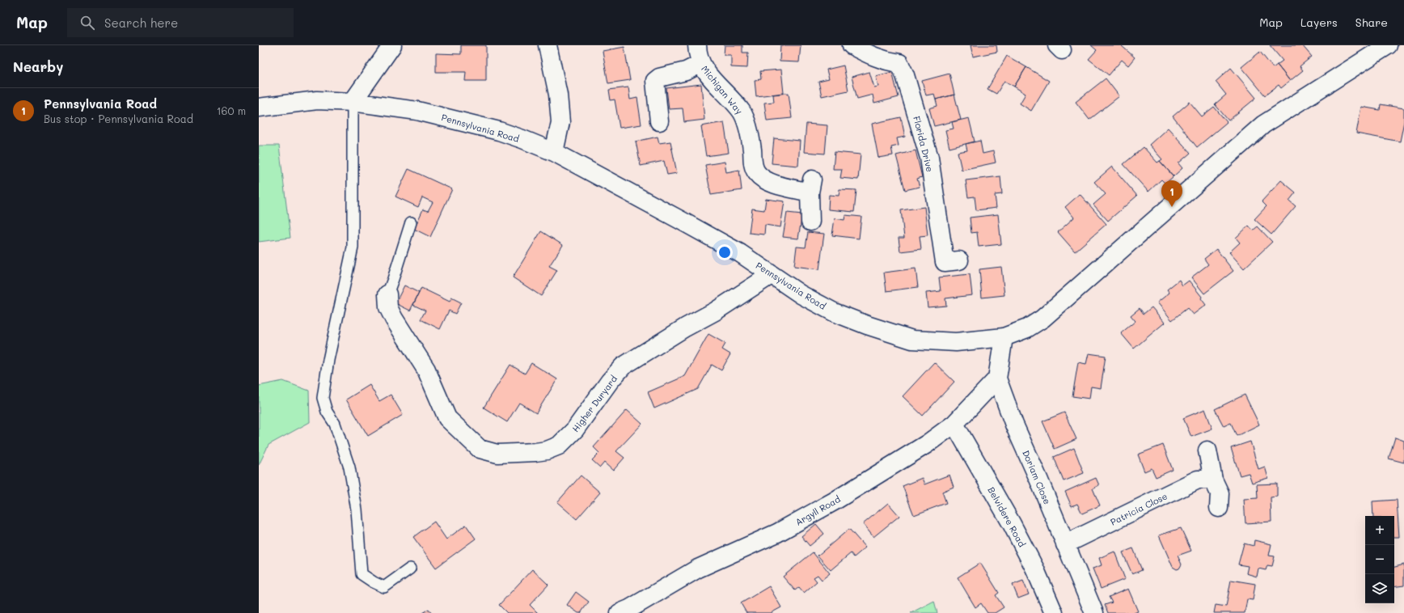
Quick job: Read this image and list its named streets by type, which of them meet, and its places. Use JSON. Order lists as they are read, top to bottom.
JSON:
{
  "streets": {
    "street": [
      "Michigan Way",
      "Pennsylvania Road",
      "Florida Drive",
      "Higher Duryard",
      "Doriam Close",
      "Patricia Close",
      "Argyll Road",
      "Belvidere Road"
    ]
  },
  "crossings": [
    ["Pennsylvania Road", "Higher Duryard"],
    ["Pennsylvania Road", "Doriam Close"],
    ["Doriam Close", "Patricia Close"],
    ["Doriam Close", "Argyll Road"],
    ["Argyll Road", "Belvidere Road"]
  ],
  "page": {
    "header": "Map",
    "search": "Search here",
    "nav": ["Map", "Layers", "Share"],
    "heading": "Nearby",
    "list": [
      {
        "mark": "1",
        "name": "Pennsylvania Road",
        "note": "Bus stop · Pennsylvania Road",
        "value": "160 m"
      }
    ],
    "pins": "1",
    "map_buttons": ["+", "−"]
  }
}
